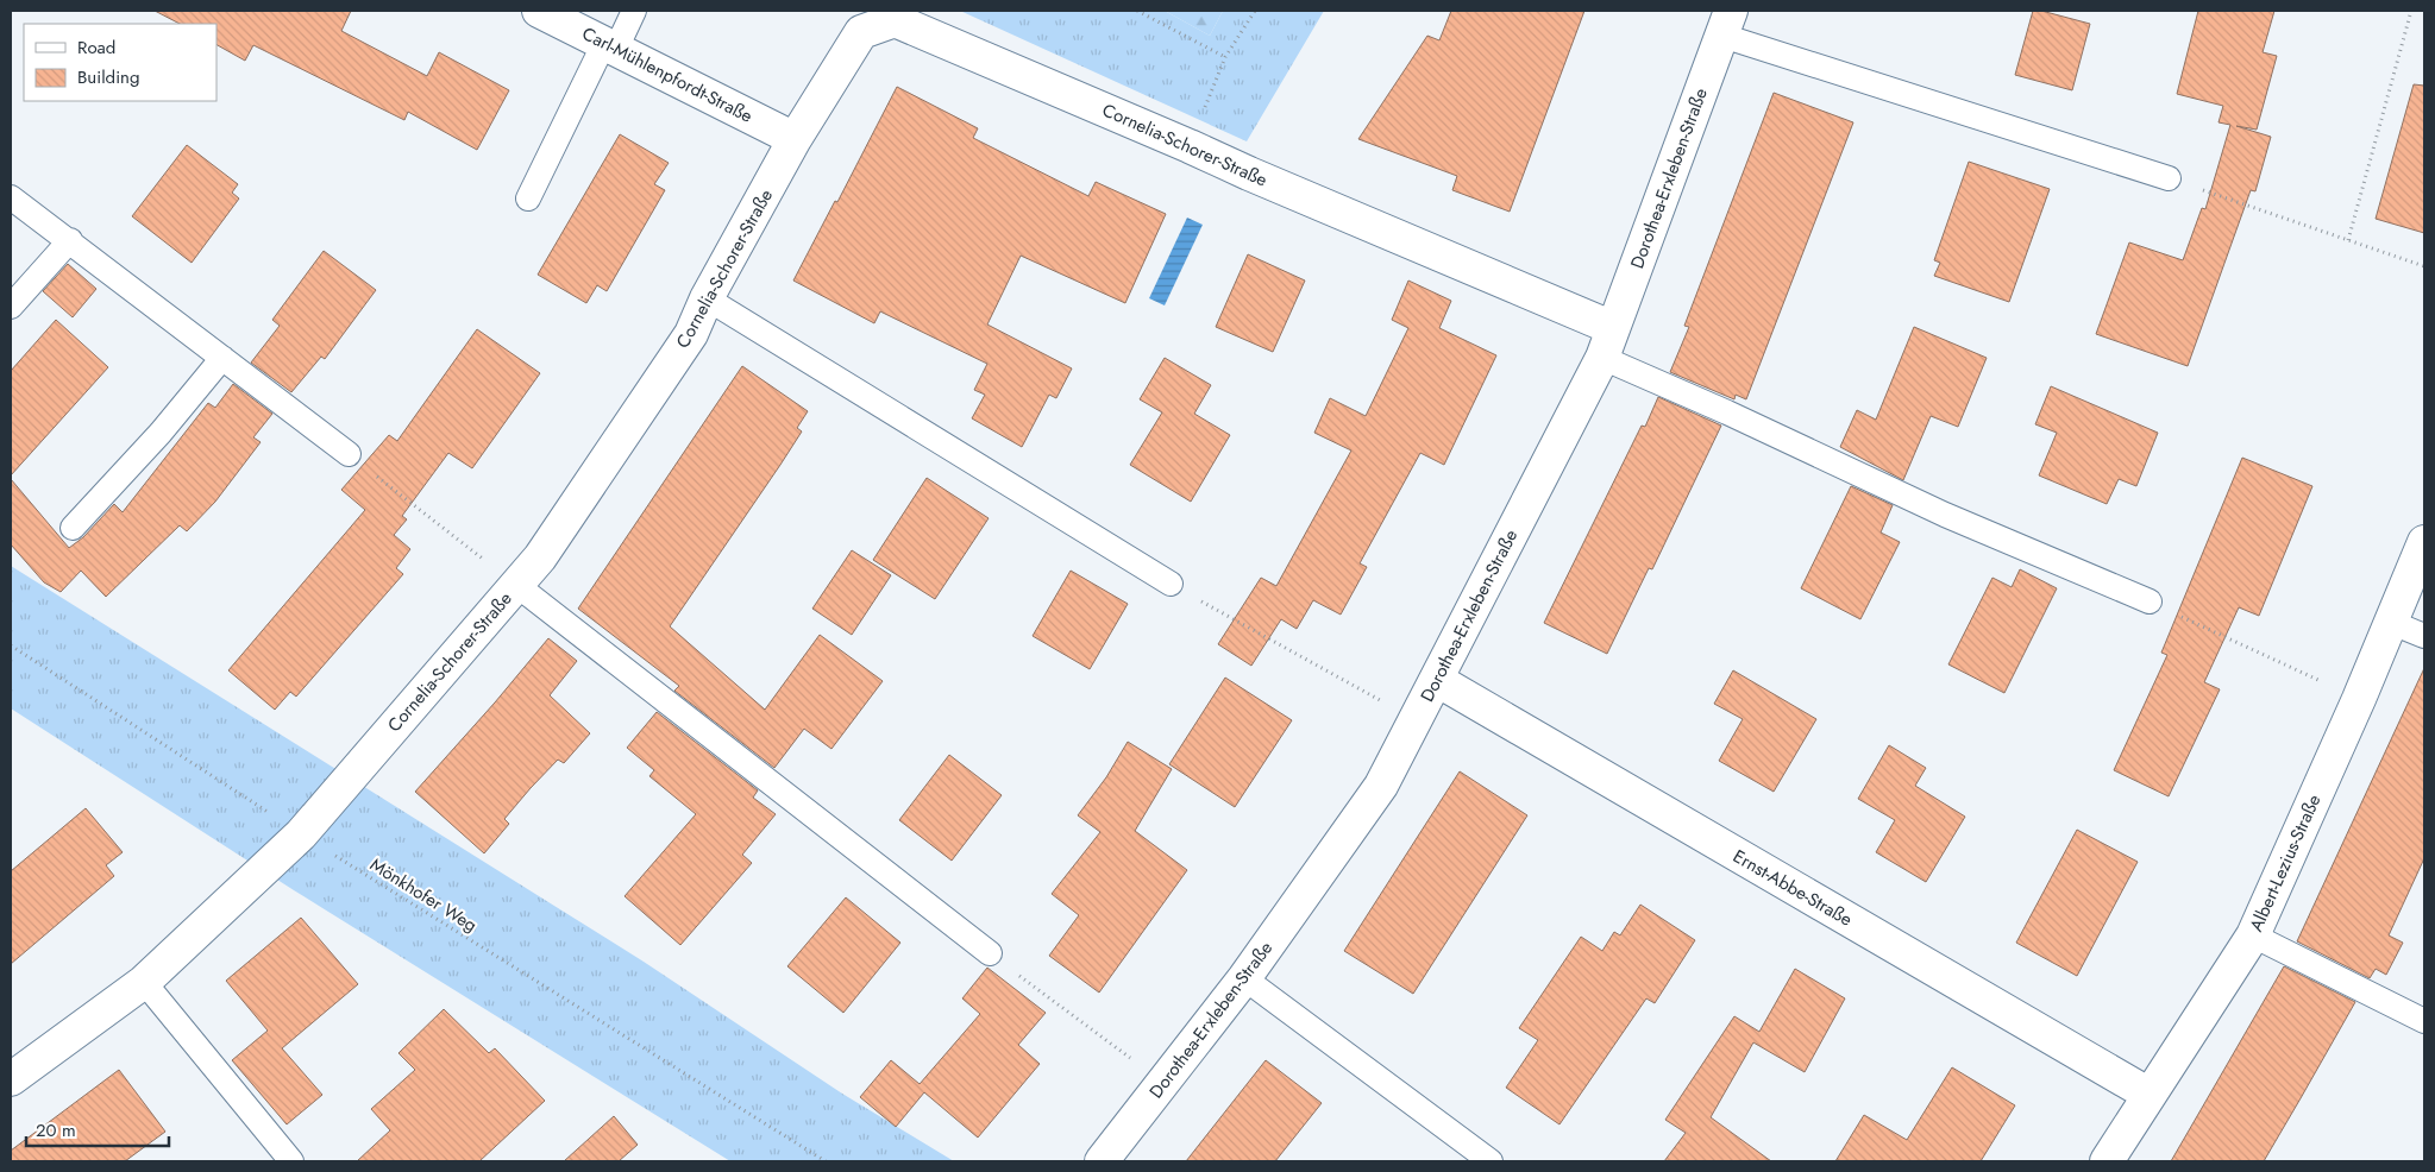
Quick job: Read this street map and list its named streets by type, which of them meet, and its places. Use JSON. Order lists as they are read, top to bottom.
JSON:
{
  "streets": {
    "street": [
      "Carl-Mühlenpfordt-Straße",
      "Cornelia-Schorer-Straße",
      "Dorothea-Erxleben-Straße",
      "Albert-Lezius-Straße",
      "Ernst-Abbe-Straße"
    ],
    "path": ["Mönkhofer Weg"]
  },
  "crossings": [
    ["Carl-Mühlenpfordt-Straße", "Cornelia-Schorer-Straße"],
    ["Cornelia-Schorer-Straße", "Dorothea-Erxleben-Straße"],
    ["Cornelia-Schorer-Straße", "Mönkhofer Weg"],
    ["Dorothea-Erxleben-Straße", "Ernst-Abbe-Straße"],
    ["Albert-Lezius-Straße", "Ernst-Abbe-Straße"]
  ],
  "legend": ["Road", "Building"],
  "scale_bar": "20 m"
}
